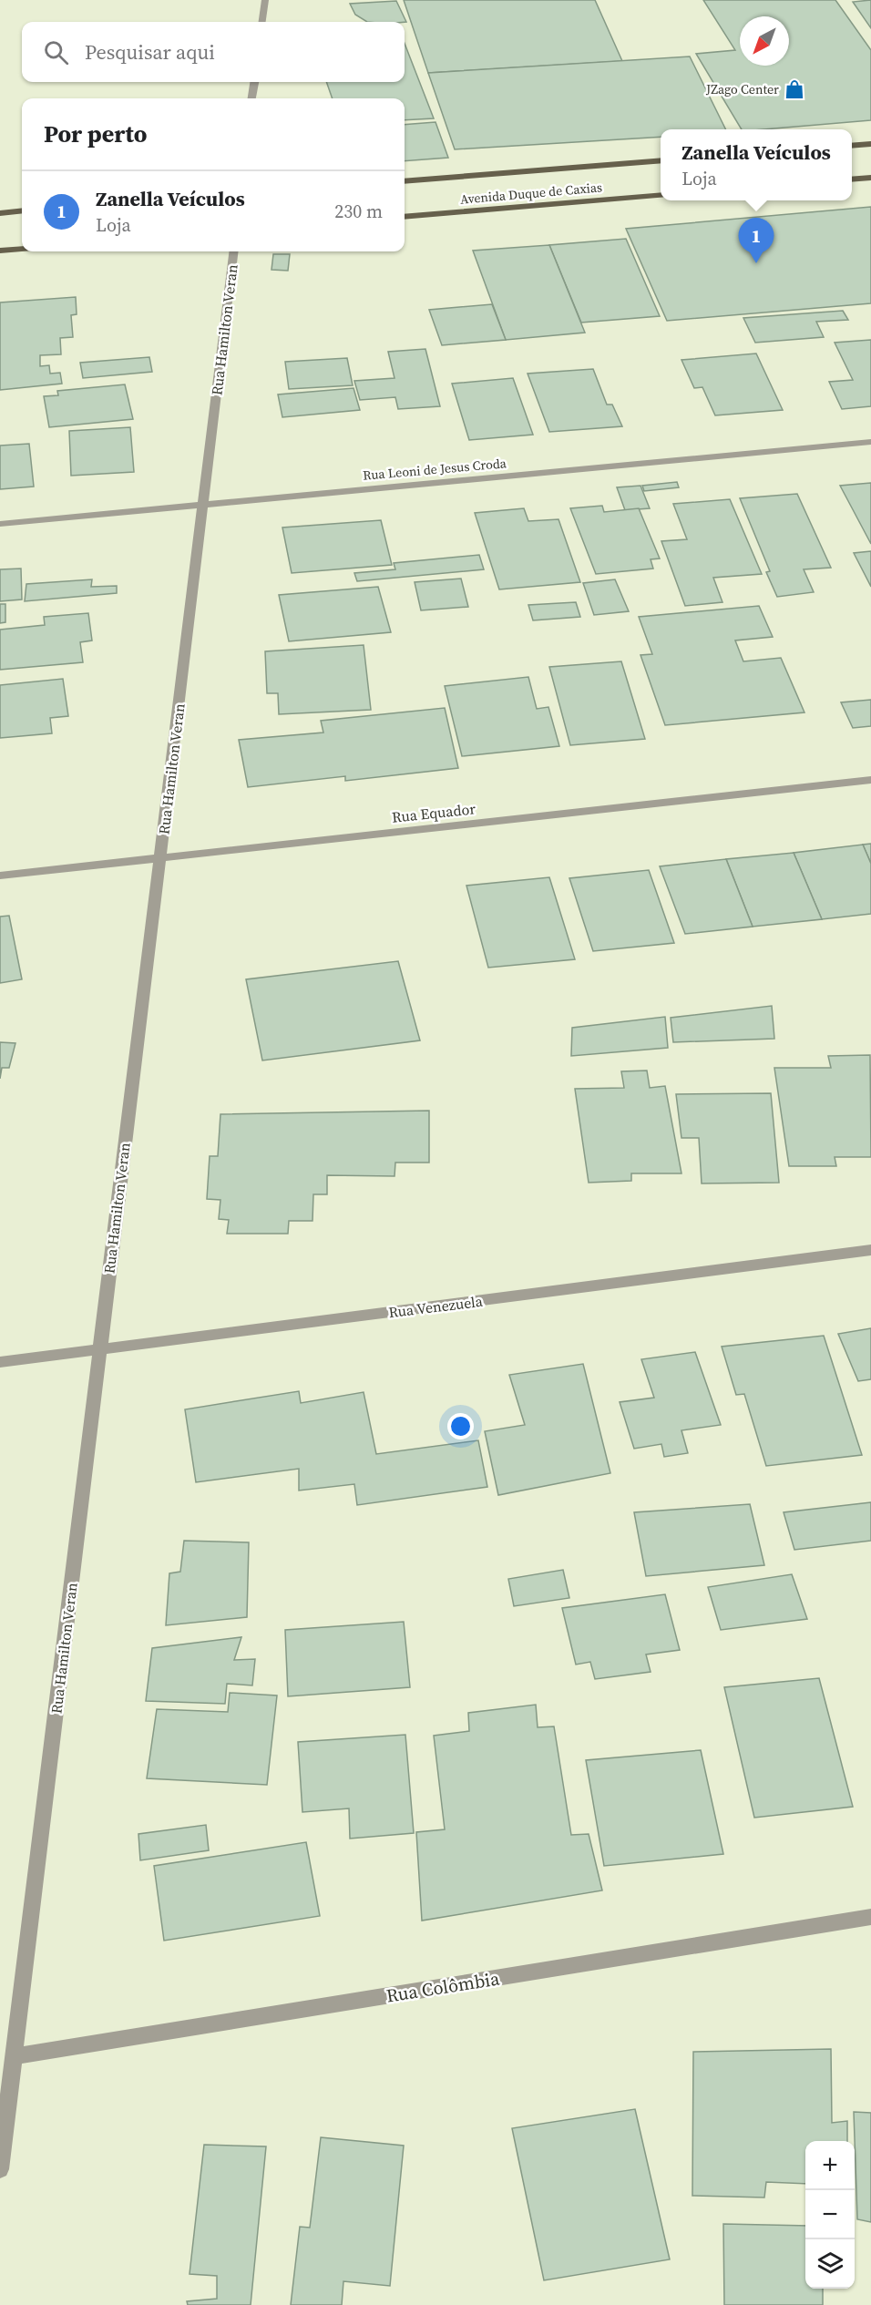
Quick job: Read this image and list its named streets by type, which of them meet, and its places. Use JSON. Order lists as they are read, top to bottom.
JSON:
{
  "streets": {
    "main road": ["Avenida Duque de Caxias"],
    "street": [
      "Rua Hamilton Veran",
      "Rua Leoni de Jesus Croda",
      "Rua Equador",
      "Rua Venezuela",
      "Rua Colômbia"
    ]
  },
  "crossings": [
    ["Rua Hamilton Veran", "Rua Leoni de Jesus Croda"],
    ["Rua Hamilton Veran", "Rua Equador"],
    ["Rua Hamilton Veran", "Rua Venezuela"],
    ["Rua Hamilton Veran", "Rua Colômbia"]
  ],
  "places": {
    "shop": ["JZago Center"]
  },
  "north": "bottom left",
  "page": {
    "search": "Pesquisar aqui",
    "heading": "Por perto",
    "popup": ["Zanella Veículos", "Loja"],
    "list": [
      {
        "mark": "1",
        "name": "Zanella Veículos",
        "note": "Loja",
        "value": "230 m"
      }
    ],
    "pins": "1",
    "map_buttons": ["+", "−"]
  }
}
